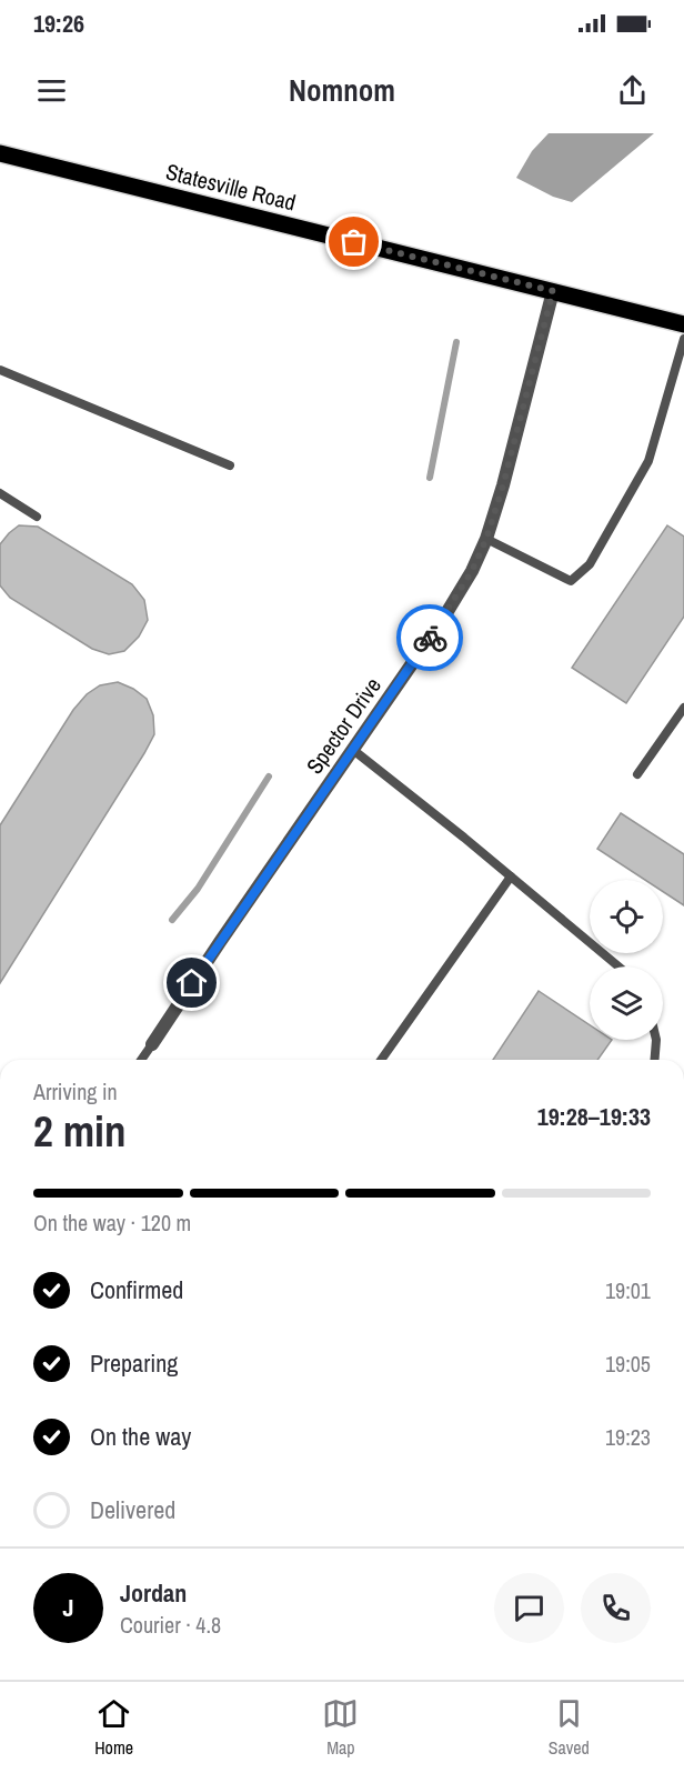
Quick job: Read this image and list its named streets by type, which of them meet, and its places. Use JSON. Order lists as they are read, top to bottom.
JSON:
{
  "streets": {
    "main road": ["Statesville Road"],
    "street": ["Spector Drive"]
  },
  "crossings": [
    ["Statesville Road", "Spector Drive"]
  ],
  "page": {
    "status": "19:26",
    "header": "Nomnom",
    "heading": ["2 min", "Arriving in", "19:28–19:33"],
    "panel": ["Jordan", "Courier · 4.8"],
    "bar": "On the way · 120 m",
    "list": [
      ["Confirmed", "19:01"],
      ["Preparing", "19:05"],
      ["On the way", "19:23"],
      "Delivered"
    ],
    "round": "J",
    "tabs": ["Home", "Map", "Saved"]
  }
}
